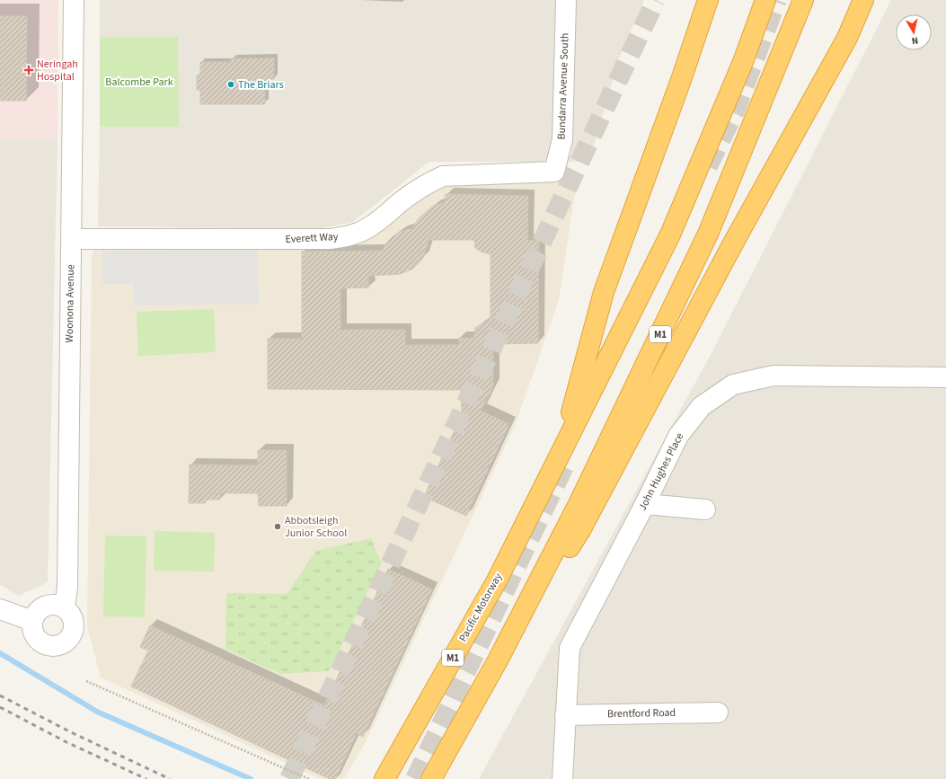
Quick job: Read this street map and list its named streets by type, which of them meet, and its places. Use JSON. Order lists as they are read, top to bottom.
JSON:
{
  "streets": {
    "highway": ["M1", "Pacific Motorway"],
    "street": [
      "Bundarra Avenue South",
      "Everett Way",
      "Woonona Avenue",
      "John Hughes Place",
      "Brentford Road"
    ]
  },
  "crossings": [
    ["Bundarra Avenue South", "Everett Way"],
    ["Everett Way", "Woonona Avenue"],
    ["M1", "Pacific Motorway"],
    ["John Hughes Place", "Brentford Road"]
  ],
  "parks": ["Balcombe Park"],
  "places": {
    "health": ["Neringah Hospital"],
    "other": ["The Briars", "Abbotsleigh Junior School"]
  },
  "north": "bottom"
}
